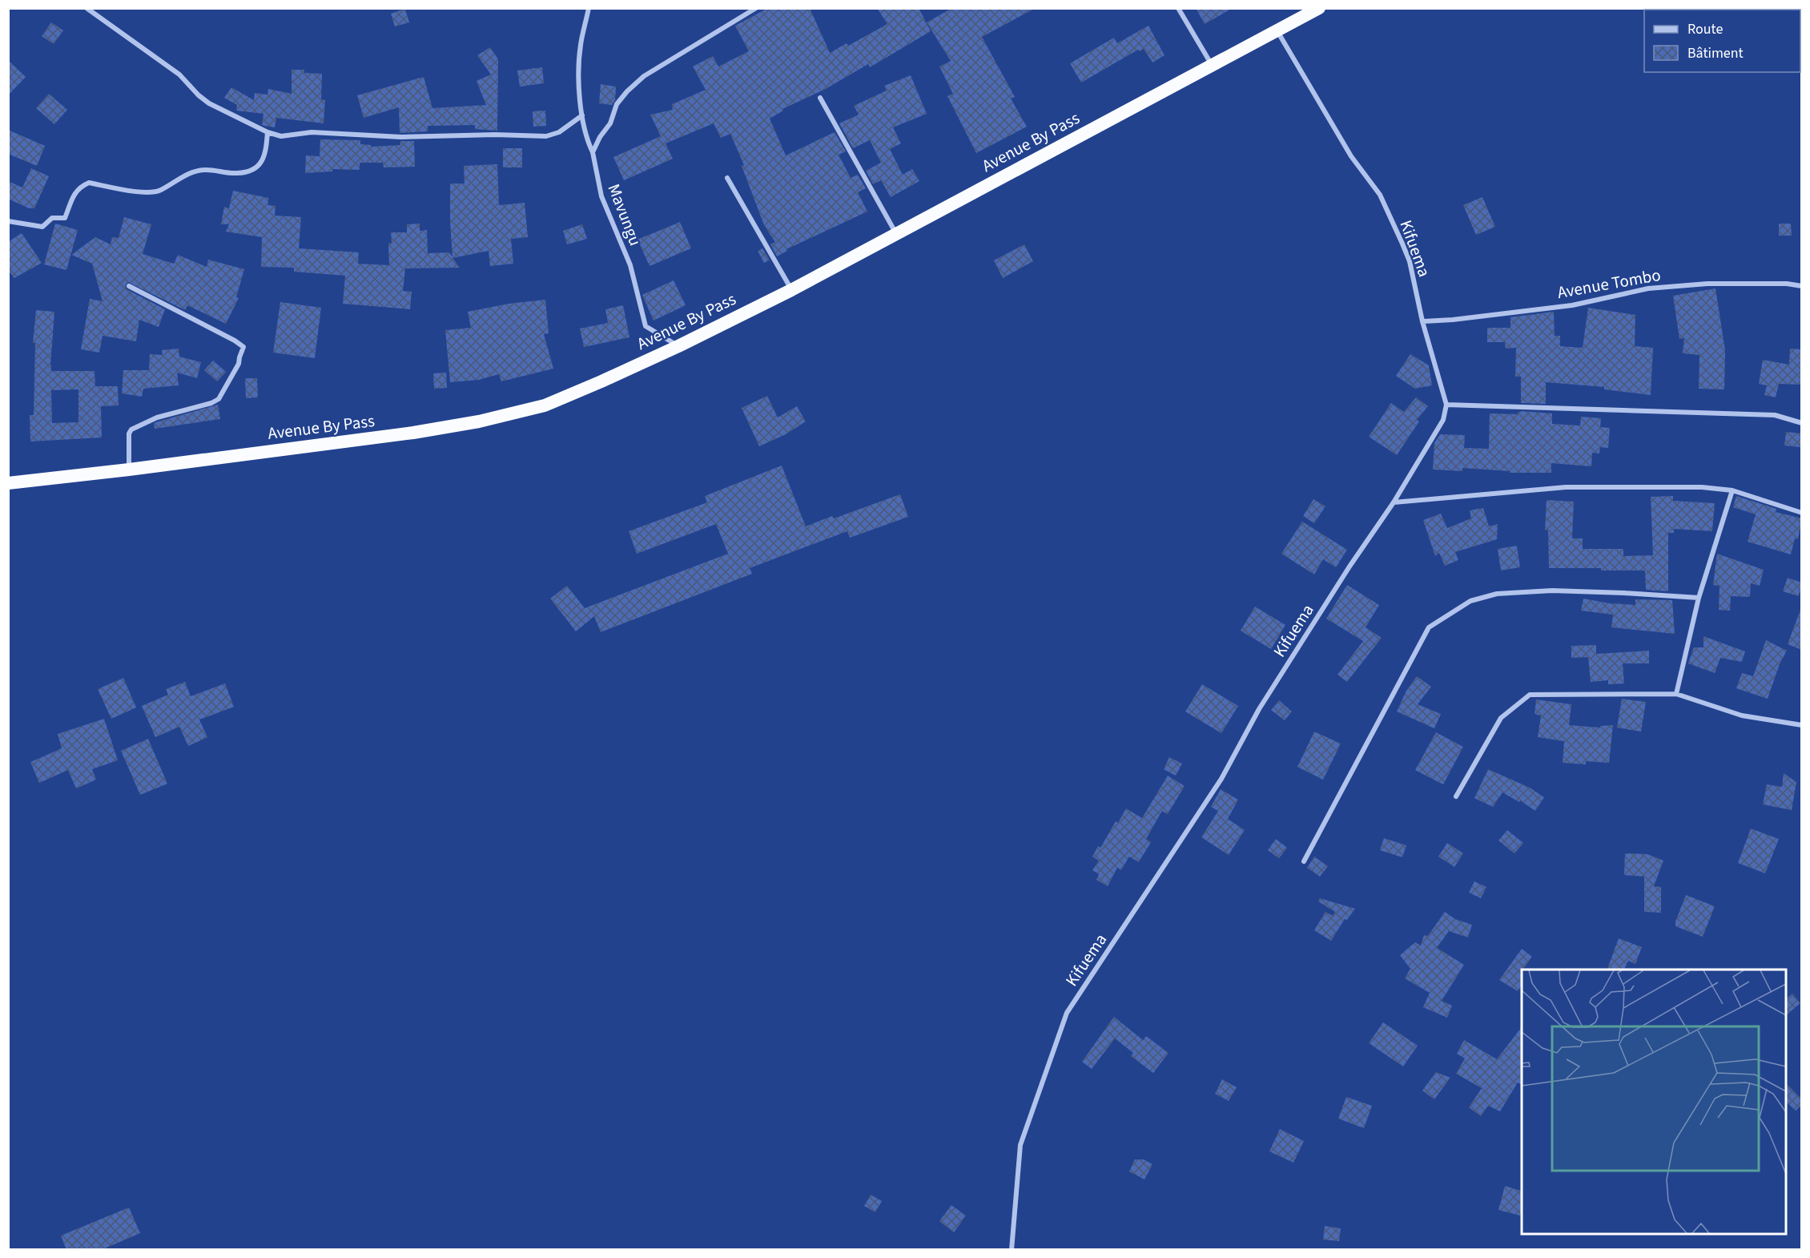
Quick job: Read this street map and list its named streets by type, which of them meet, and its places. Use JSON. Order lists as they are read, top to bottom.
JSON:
{
  "streets": {
    "highway": ["Avenue By Pass"],
    "street": ["Mavungu", "Kifuema", "Avenue Tombo"]
  },
  "crossings": [
    ["Avenue By Pass", "Mavungu"],
    ["Avenue By Pass", "Kifuema"],
    ["Kifuema", "Avenue Tombo"]
  ],
  "legend": ["Route", "Bâtiment"]
}
